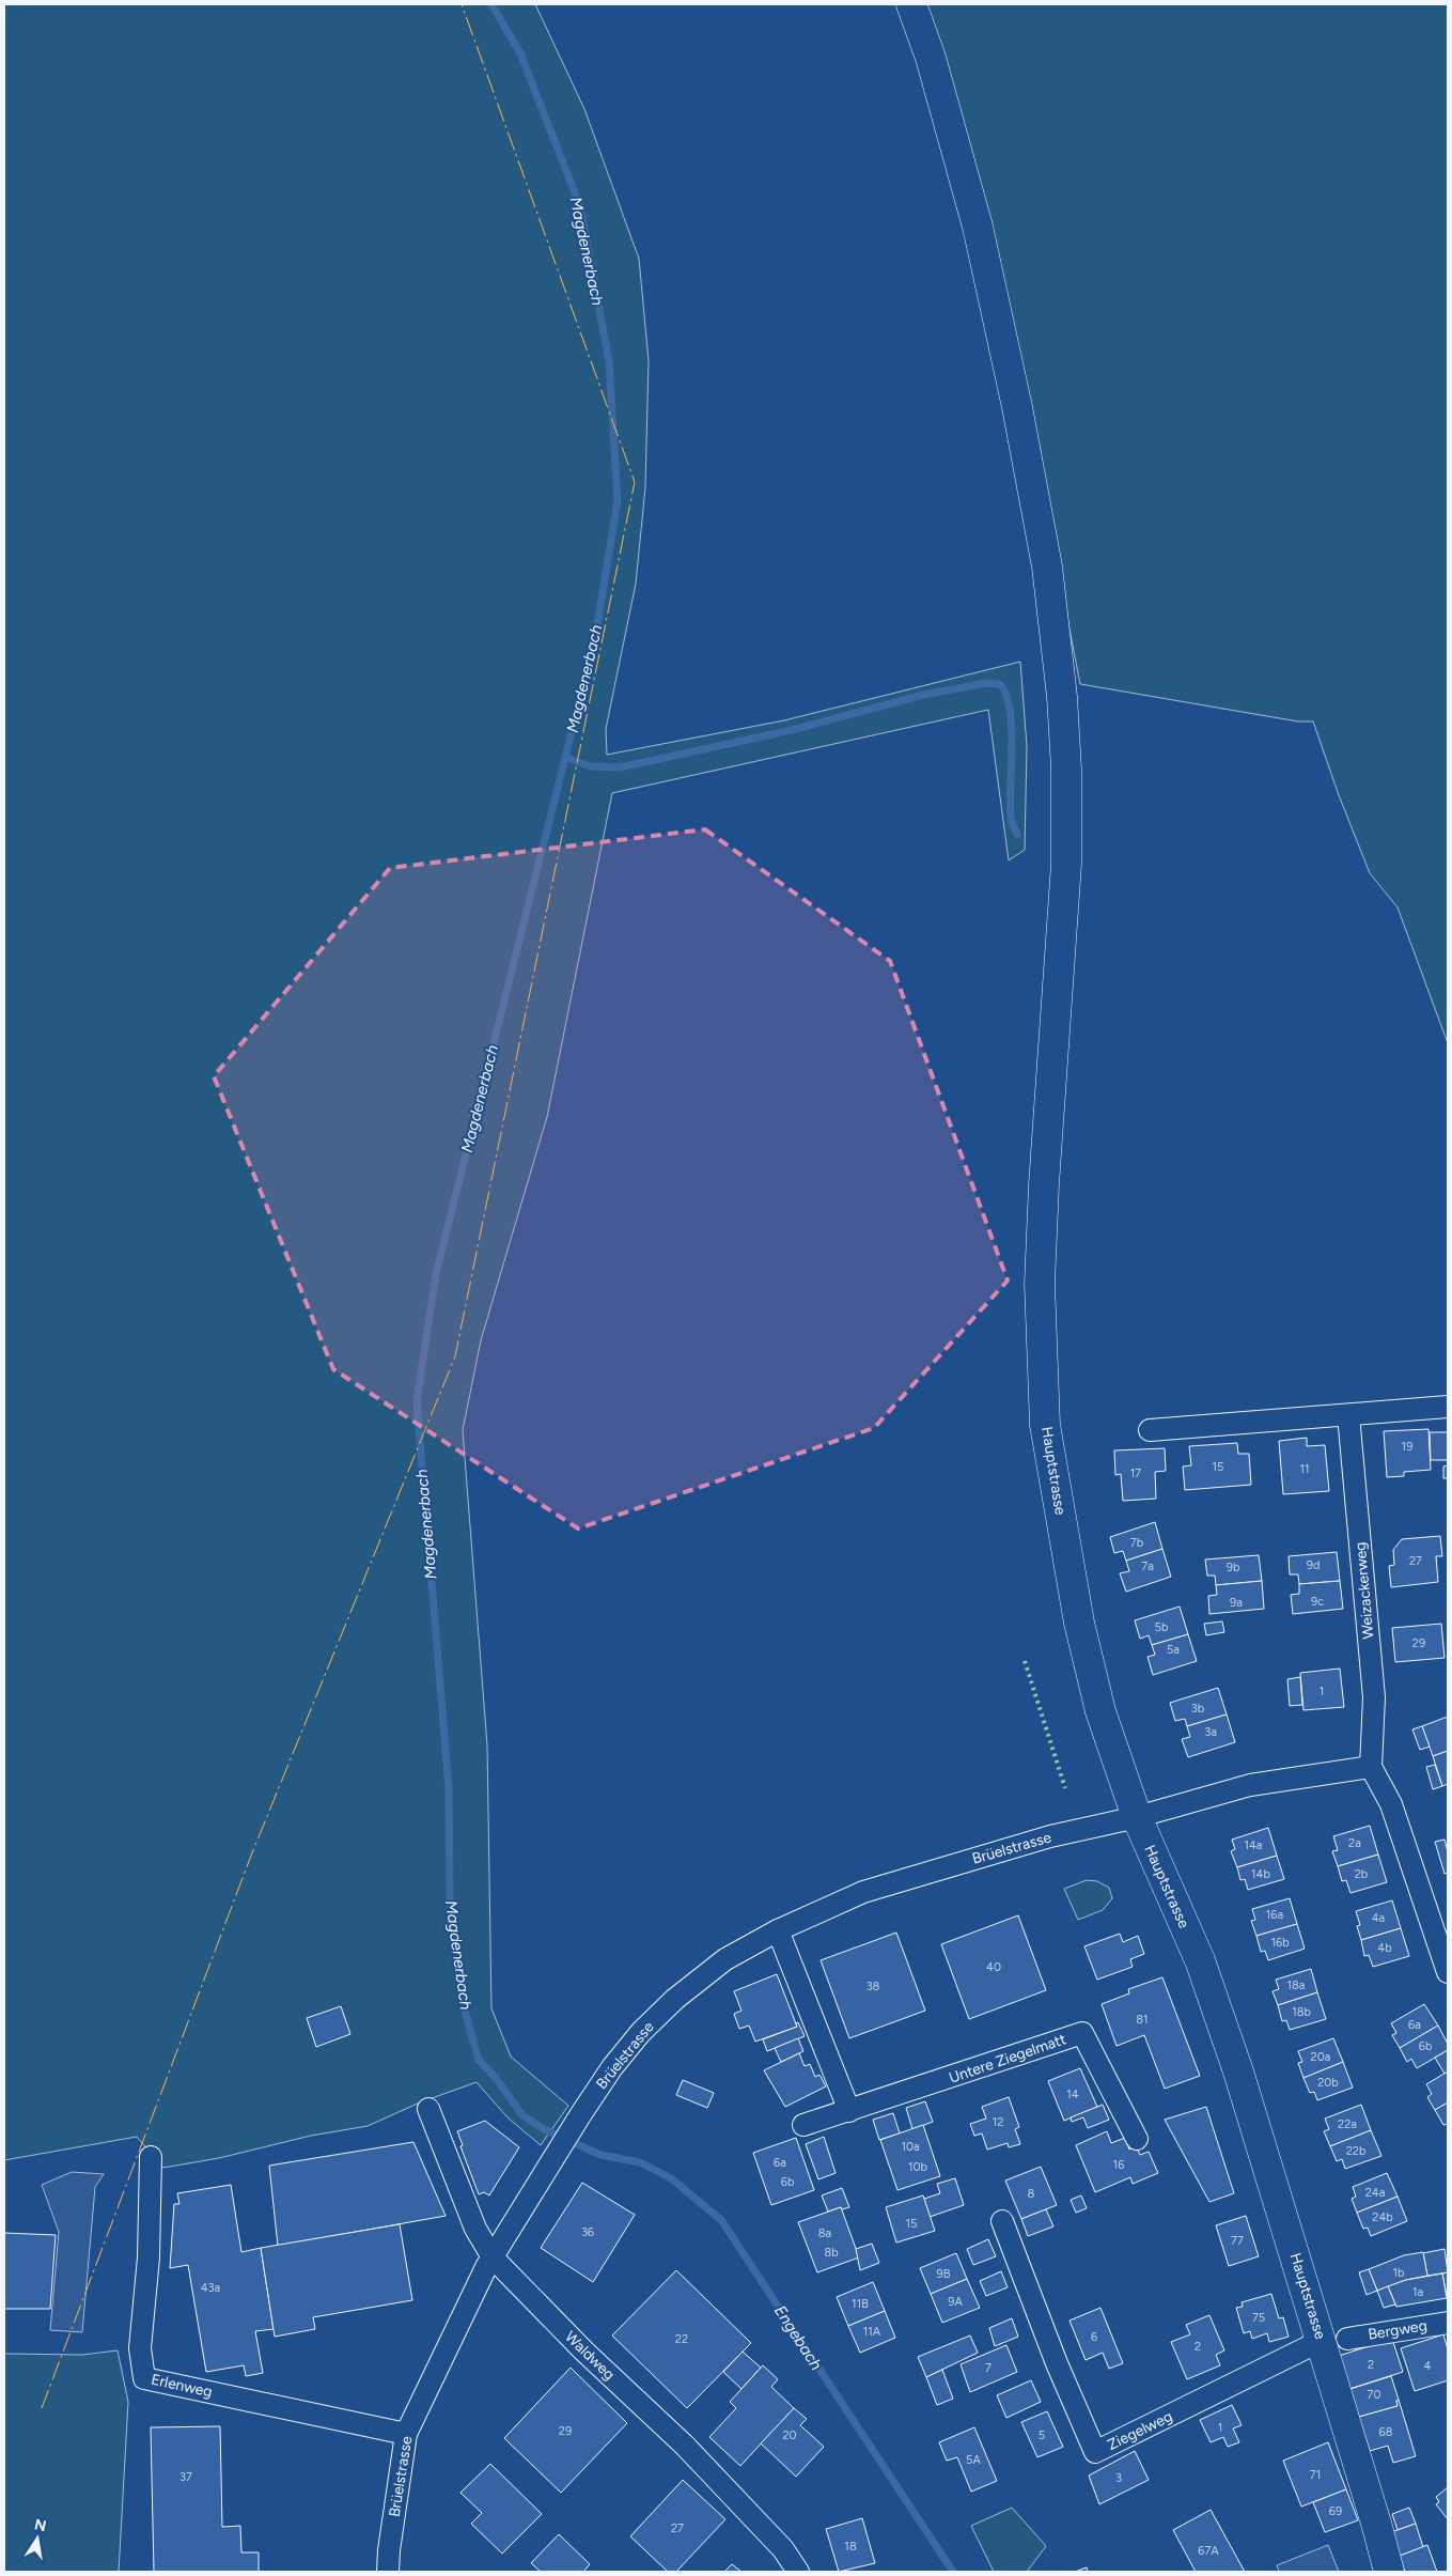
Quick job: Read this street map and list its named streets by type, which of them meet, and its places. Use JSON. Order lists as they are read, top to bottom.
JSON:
{
  "streets": {
    "main road": ["Hauptstrasse"],
    "street": [
      "Weizackerweg",
      "Brüelstrasse",
      "Untere Ziegelmatt",
      "Bergweg",
      "Waldweg",
      "Erlenweg",
      "Ziegelweg"
    ]
  },
  "crossings": [
    ["Hauptstrasse", "Brüelstrasse"],
    ["Hauptstrasse", "Bergweg"],
    ["Hauptstrasse", "Ziegelweg"],
    ["Brüelstrasse", "Waldweg"],
    ["Brüelstrasse", "Erlenweg"],
    ["Bergweg", "Ziegelweg"]
  ],
  "water": ["Magdenerbach", "Engebach"],
  "house_numbers": [
    "19",
    "15",
    "11",
    "17",
    "7b",
    "27",
    "9d",
    "7a",
    "9b",
    "9c",
    "9a",
    "5b",
    "29",
    "5a",
    "1",
    "3b",
    "3a",
    "2a",
    "14a",
    "14b",
    "2b",
    "16a",
    "4a",
    "16b",
    "4b",
    "40",
    "18a",
    "38",
    "18b",
    "81",
    "6a",
    "6b",
    "20a",
    "20b",
    "14",
    "12",
    "22a",
    "10a",
    "22b",
    "6a",
    "16",
    "10b",
    "6b",
    "24a",
    "8",
    "24b",
    "15",
    "36",
    "8a",
    "77",
    "8b",
    "1b",
    "9B",
    "43a",
    "1a",
    "9A",
    "11B",
    "75",
    "11A",
    "6",
    "22",
    "2",
    "2",
    "4",
    "7",
    "70",
    "1",
    "29",
    "68",
    "20",
    "5",
    "5A",
    "71",
    "37",
    "3",
    "69",
    "27",
    "18",
    "67A"
  ],
  "north": "top"
}
